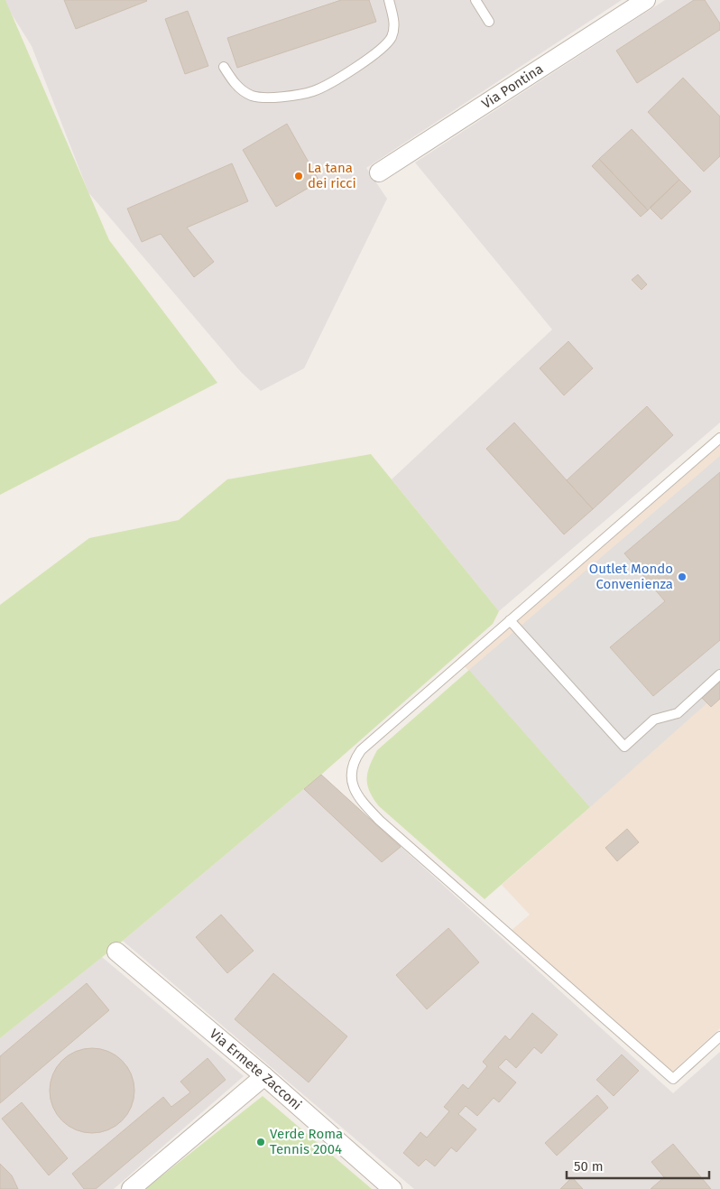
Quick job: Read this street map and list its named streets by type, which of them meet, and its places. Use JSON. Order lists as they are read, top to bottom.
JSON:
{
  "streets": {
    "street": ["Via Pontina", "Via Ermete Zacconi"]
  },
  "places": ["La tana dei ricci", "Outlet Mondo Convenienza", "Verde Roma Tennis 2004"],
  "scale_bar": "50 m"
}
